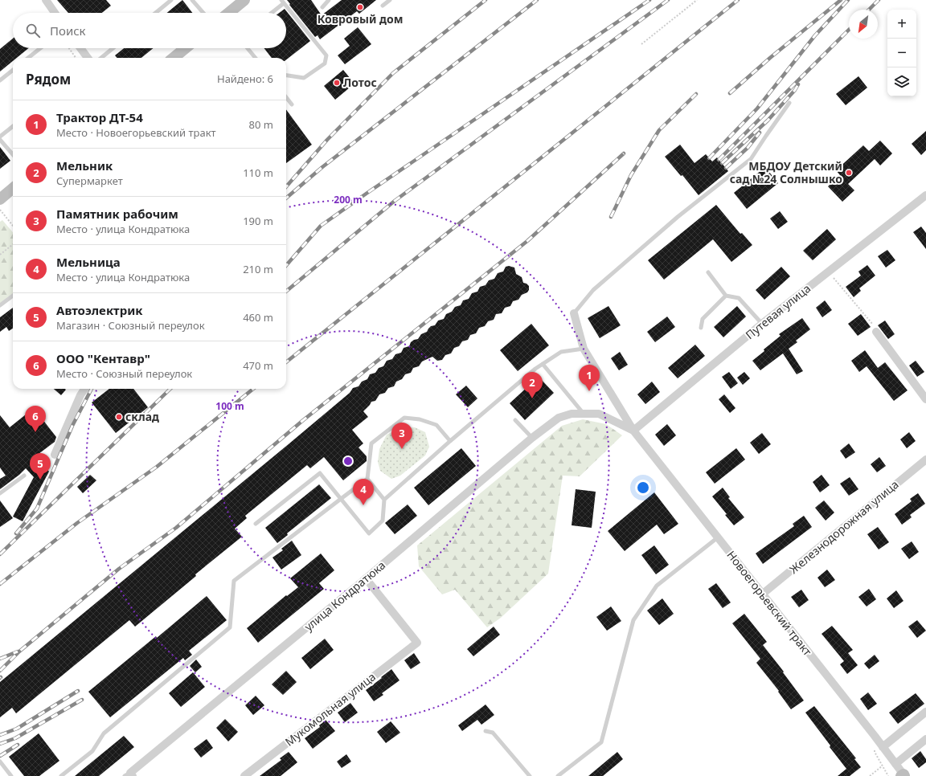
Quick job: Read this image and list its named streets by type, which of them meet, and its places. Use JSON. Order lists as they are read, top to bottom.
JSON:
{
  "streets": {
    "street": [
      "Путевая улица",
      "Железнодорожная улица",
      "улица Кондратюка",
      "Новоегорьевский тракт",
      "Мукомольная улица"
    ]
  },
  "crossings": [
    ["Путевая улица", "Новоегорьевский тракт"],
    ["Железнодорожная улица", "Новоегорьевский тракт"],
    ["улица Кондратюка", "Новоегорьевский тракт"],
    ["улица Кондратюка", "Мукомольная улица"]
  ],
  "places": [
    "Ковровый дом",
    "Лотос",
    "МБДОУ Детский сад №24 Солнышко",
    "склад"
  ],
  "north": "bottom left",
  "page": {
    "map_buttons": ["+", "−"],
    "search": "Поиск",
    "heading": ["Рядом", "Найдено: 6"],
    "list": [
      {
        "mark": "1",
        "name": "Трактор ДТ-54",
        "note": "Место · Новоегорьевский тракт",
        "value": "80 m"
      },
      {
        "mark": "2",
        "name": "Мельник",
        "note": "Супермаркет",
        "value": "110 m"
      },
      {
        "mark": "3",
        "name": "Памятник рабочим",
        "note": "Место · улица Кондратюка",
        "value": "190 m"
      },
      {
        "mark": "4",
        "name": "Мельница",
        "note": "Место · улица Кондратюка",
        "value": "210 m"
      },
      {
        "mark": "5",
        "name": "Автоэлектрик",
        "note": "Магазин · Союзный переулок",
        "value": "460 m"
      },
      {
        "mark": "6",
        "name": "ООО \"Кентавр\"",
        "note": "Место · Союзный переулок",
        "value": "470 m"
      }
    ],
    "pins": [
      "1",
      "2",
      "6",
      "3",
      "5",
      "4"
    ]
  },
  "rings": ["200 m", "100 m"]
}
